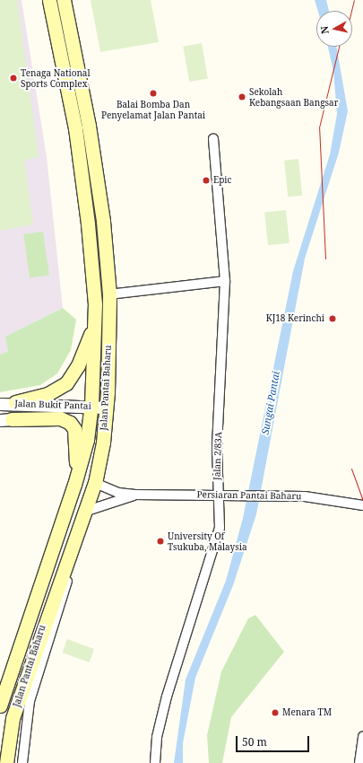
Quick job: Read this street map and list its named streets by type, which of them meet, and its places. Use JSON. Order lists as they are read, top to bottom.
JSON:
{
  "streets": {
    "main road": ["Jalan Pantai Baharu"],
    "street": ["Jalan Bukit Pantai", "Jalan 2/83A", "Persiaran Pantai Baharu"]
  },
  "crossings": [
    ["Jalan Pantai Baharu", "Jalan Bukit Pantai"],
    ["Jalan Pantai Baharu", "Persiaran Pantai Baharu"],
    ["Jalan 2/83A", "Persiaran Pantai Baharu"]
  ],
  "water": ["Sungai Pantai"],
  "places": [
    "Tenaga National Sports Complex",
    "Balai Bomba Dan Penyelamat Jalan Pantai",
    "Sekolah Kebangsaan Bangsar",
    "Epic",
    "KJ18 Kerinchi",
    "University Of Tsukuba, Malaysia",
    "Menara TM"
  ],
  "scale_bar": "50 m",
  "north": "left"
}
